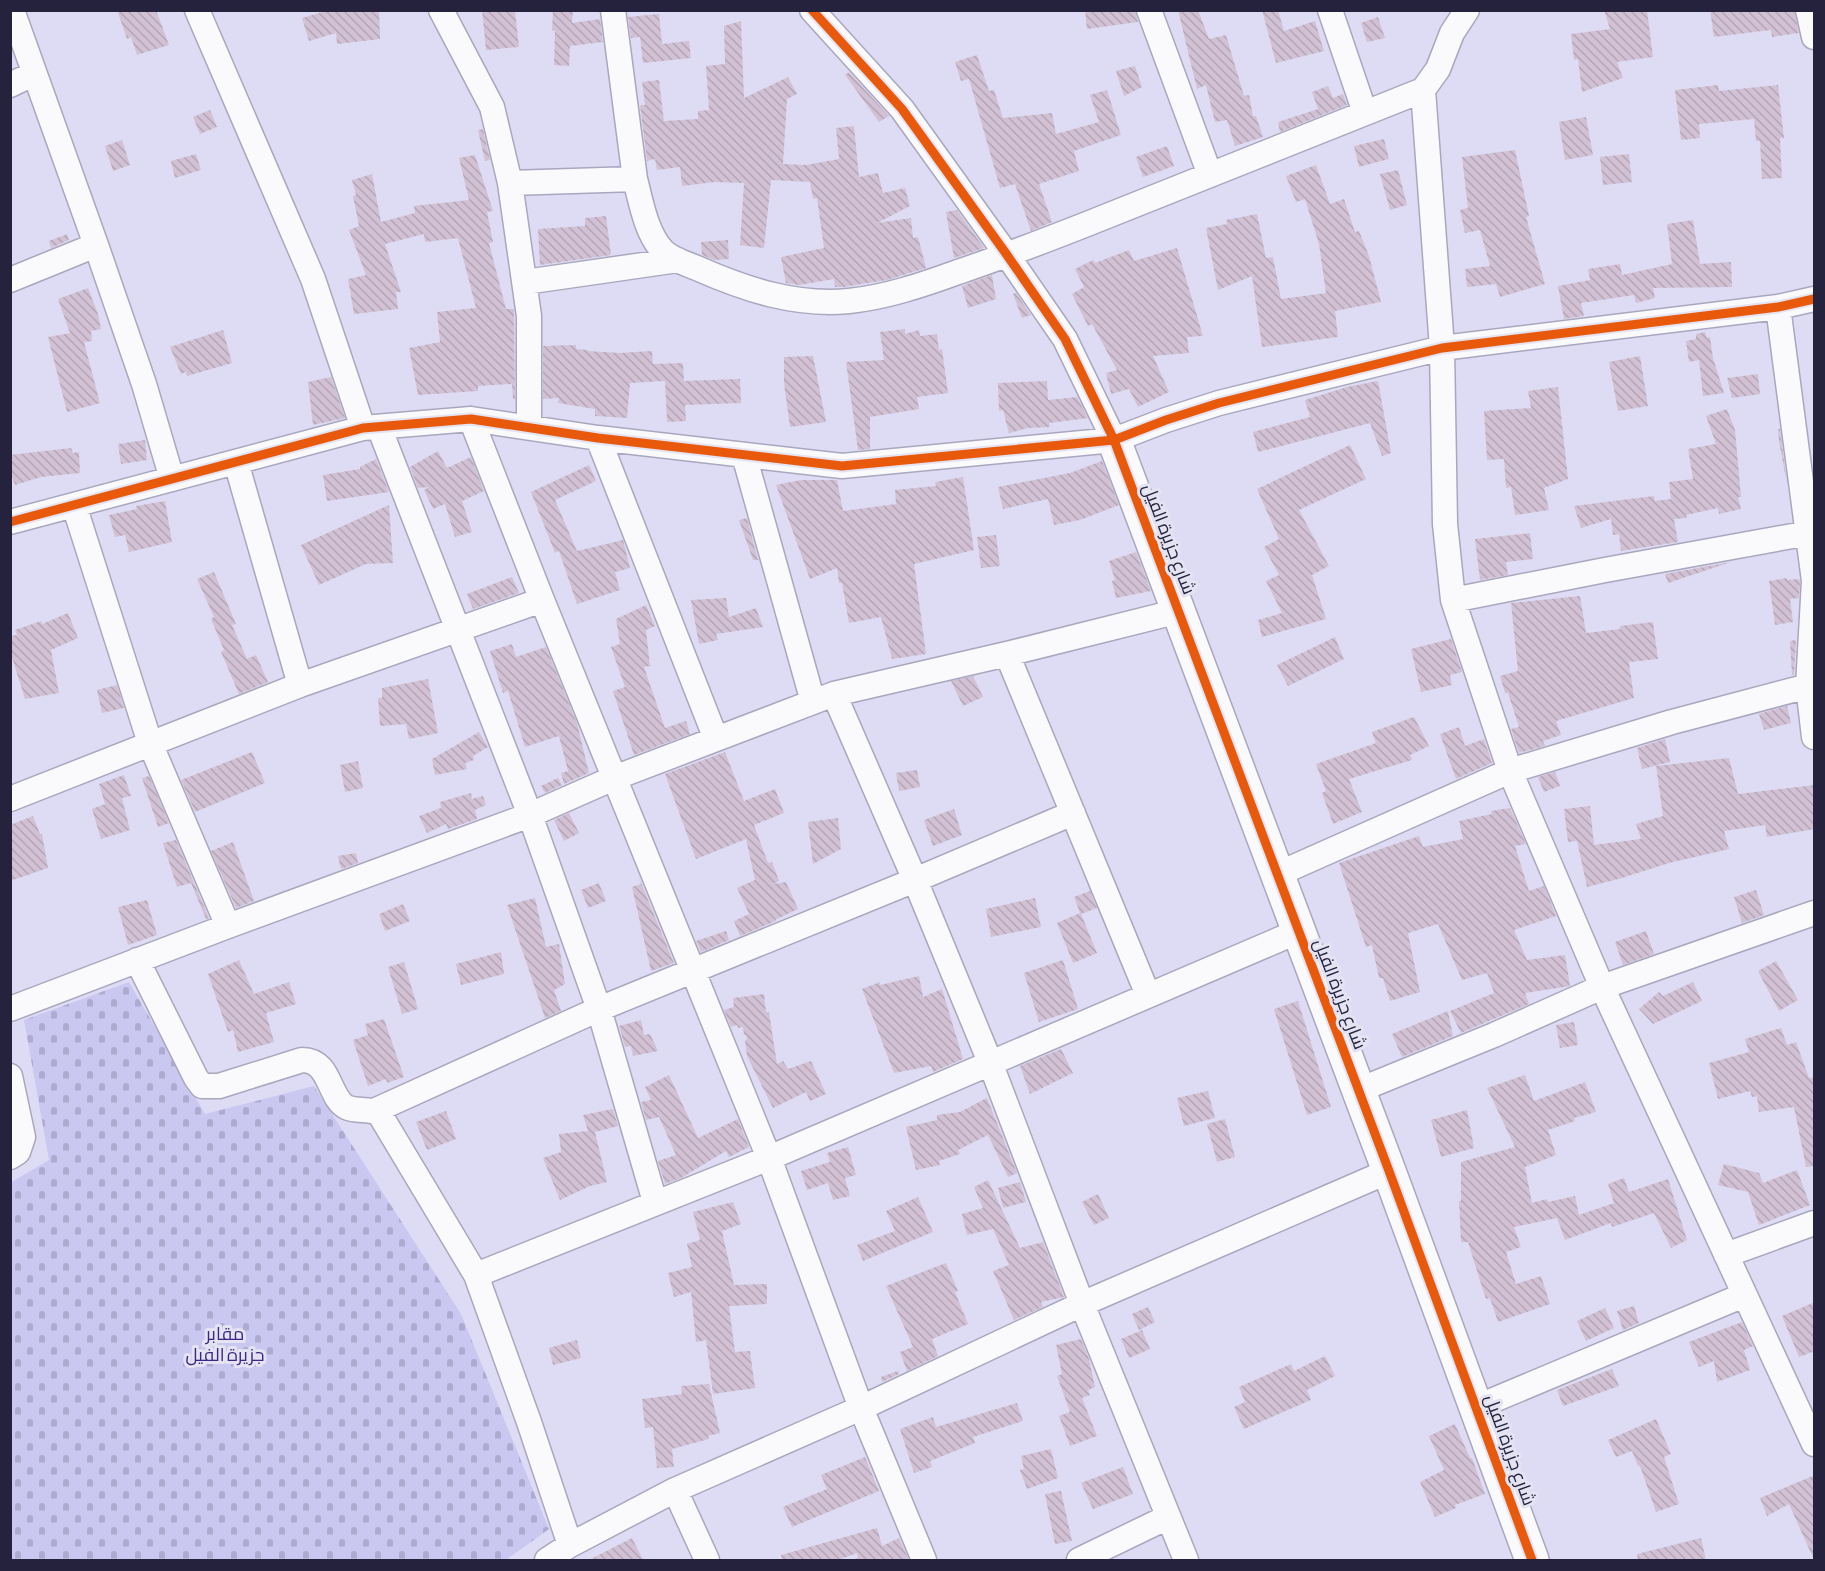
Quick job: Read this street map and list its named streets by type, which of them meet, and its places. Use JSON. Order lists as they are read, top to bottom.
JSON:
{
  "streets": {
    "street": ["شارع جزيرة الفيل"]
  },
  "parks": ["مقابر جزيرة الفيل"]
}
